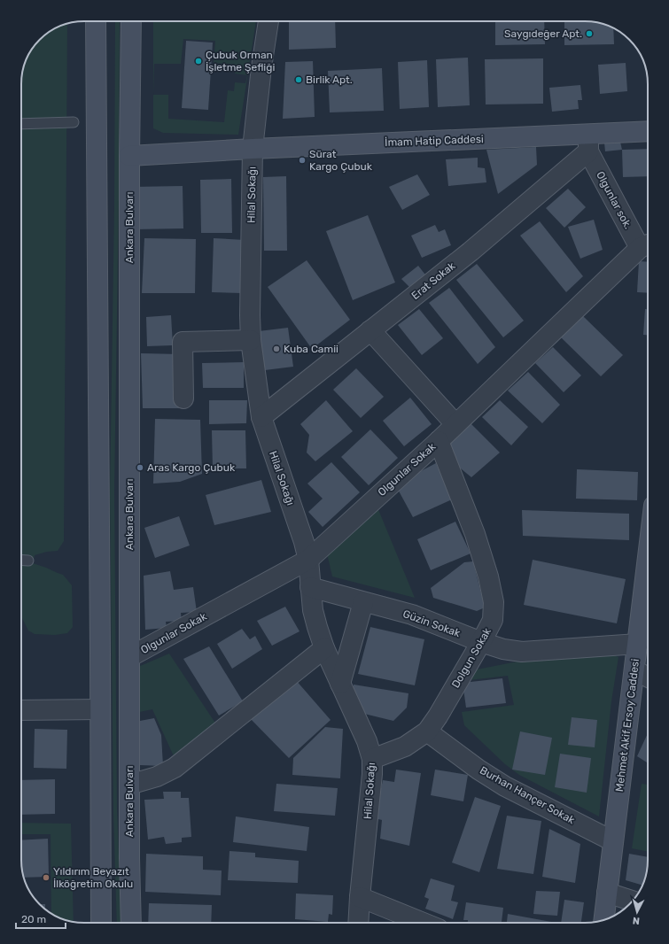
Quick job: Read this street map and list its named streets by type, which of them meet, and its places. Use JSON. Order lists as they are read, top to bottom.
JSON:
{
  "streets": {
    "main road": ["İmam Hatip Caddesi", "Ankara Bulvarı", "Mehmet Akif Ersoy Caddesi"],
    "street": [
      "Hilal Sokağı",
      "Olgunlar sok.",
      "Erat Sokak",
      "Olgunlar Sokak",
      "Güzin Sokak",
      "Dolgun Sokak",
      "Burhan Hançer Sokak"
    ]
  },
  "crossings": [
    ["İmam Hatip Caddesi", "Hilal Sokağı"],
    ["İmam Hatip Caddesi", "Olgunlar sok."],
    ["İmam Hatip Caddesi", "Ankara Bulvarı"],
    ["İmam Hatip Caddesi", "Erat Sokak"],
    ["Hilal Sokağı", "Erat Sokak"],
    ["Hilal Sokağı", "Olgunlar Sokak"],
    ["Hilal Sokağı", "Güzin Sokak"],
    ["Hilal Sokağı", "Dolgun Sokak"],
    ["Olgunlar sok.", "Erat Sokak"],
    ["Olgunlar sok.", "Olgunlar Sokak"],
    ["Ankara Bulvarı", "Olgunlar Sokak"],
    ["Olgunlar Sokak", "Dolgun Sokak"],
    ["Güzin Sokak", "Dolgun Sokak"],
    ["Güzin Sokak", "Mehmet Akif Ersoy Caddesi"],
    ["Dolgun Sokak", "Burhan Hançer Sokak"],
    ["Mehmet Akif Ersoy Caddesi", "Burhan Hançer Sokak"]
  ],
  "places": [
    "Saygıdeğer Apt.",
    "Çubuk Orman İşletme Şefliği",
    "Birlik Apt.",
    "Sürat Kargo Çubuk",
    "Kuba Camii",
    "Aras Kargo Çubuk",
    "Yıldırım Beyazıt İlköğretim Okulu"
  ],
  "scale_bar": "20 m",
  "north": "bottom"
}
